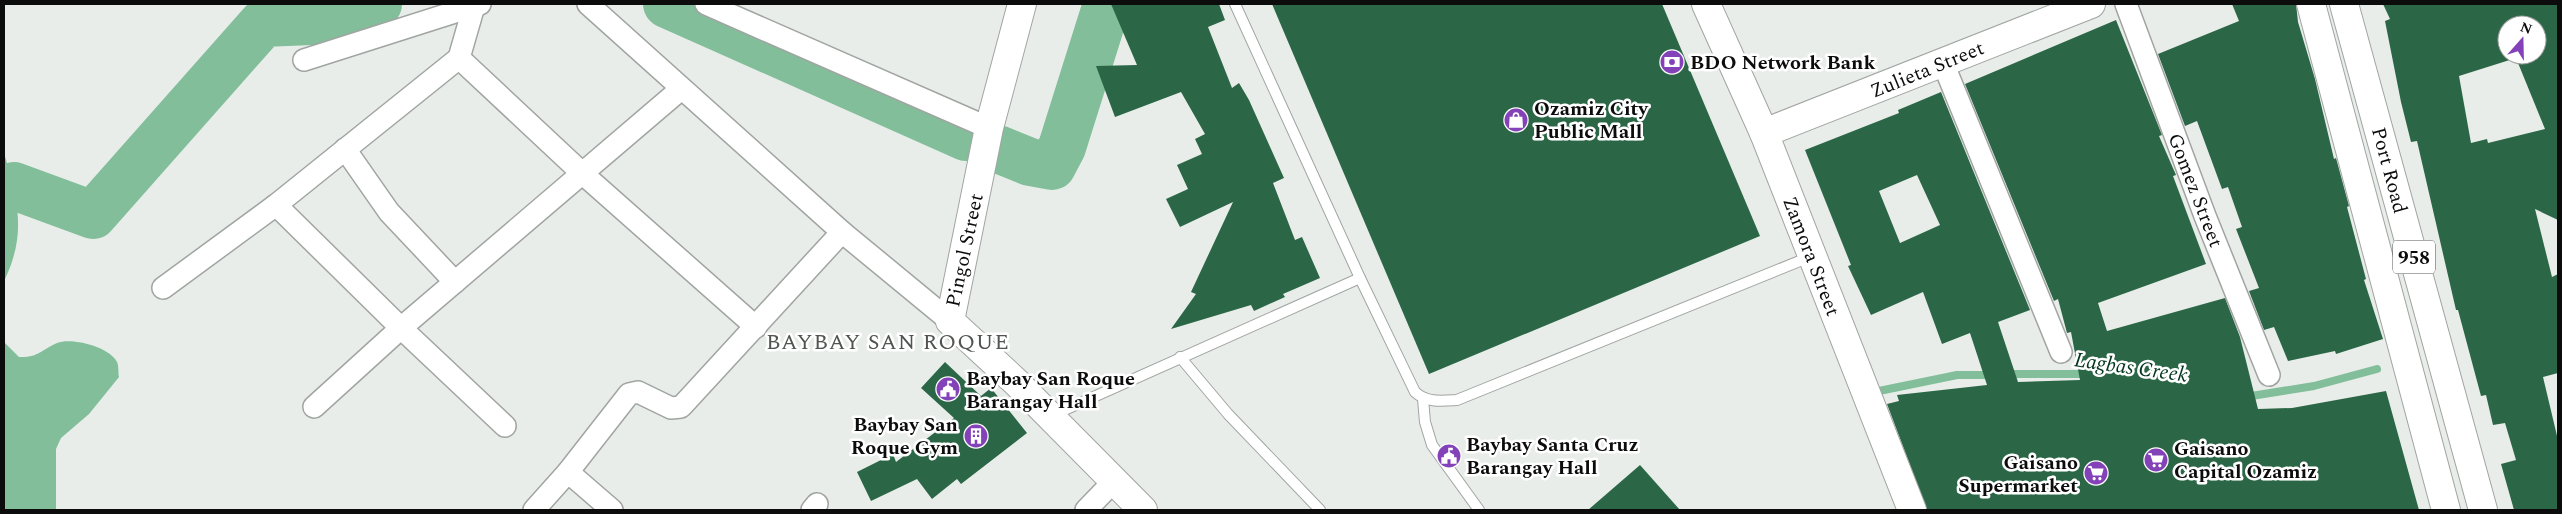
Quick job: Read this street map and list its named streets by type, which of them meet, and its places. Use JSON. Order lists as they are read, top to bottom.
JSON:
{
  "streets": {
    "street": [
      "Zulieta Street",
      "Port Road",
      "Gomez Street",
      "Pingol Street",
      "Zamora Street",
      "958"
    ]
  },
  "crossings": [
    ["Zulieta Street", "Zamora Street"]
  ],
  "districts": ["BAYBAY SAN ROQUE"],
  "water": ["Lagbas Creek"],
  "places": {
    "bank": ["BDO Network Bank"],
    "shop": ["Ozamiz City Public Mall"],
    "public building": ["Baybay San Roque Barangay Hall", "Baybay Santa Cruz Barangay Hall"],
    "building": ["Baybay San Roque Gym"],
    "supermarket": ["Gaisano Capital Ozamiz", "Gaisano Supermarket"]
  },
  "north": "top"
}
